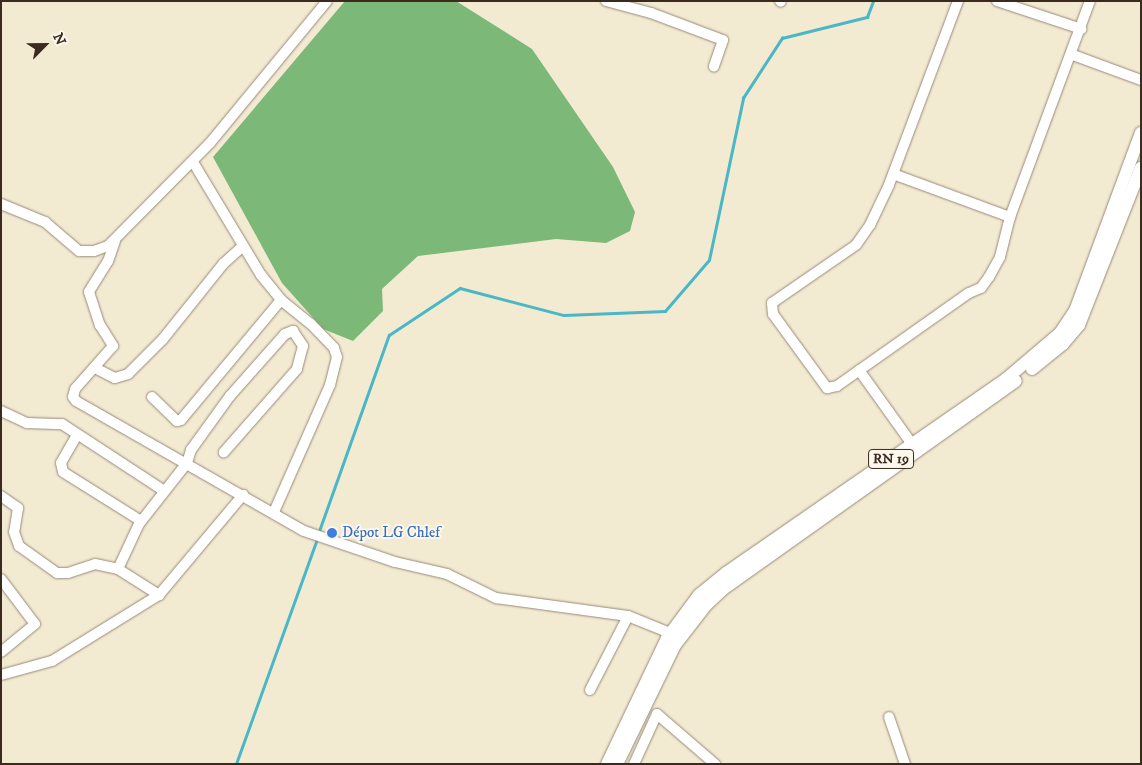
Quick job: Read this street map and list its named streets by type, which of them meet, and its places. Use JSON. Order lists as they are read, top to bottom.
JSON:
{
  "streets": {
    "main road": ["RN 19"]
  },
  "places": ["Dépot LG Chlef"],
  "north": "top right"
}
